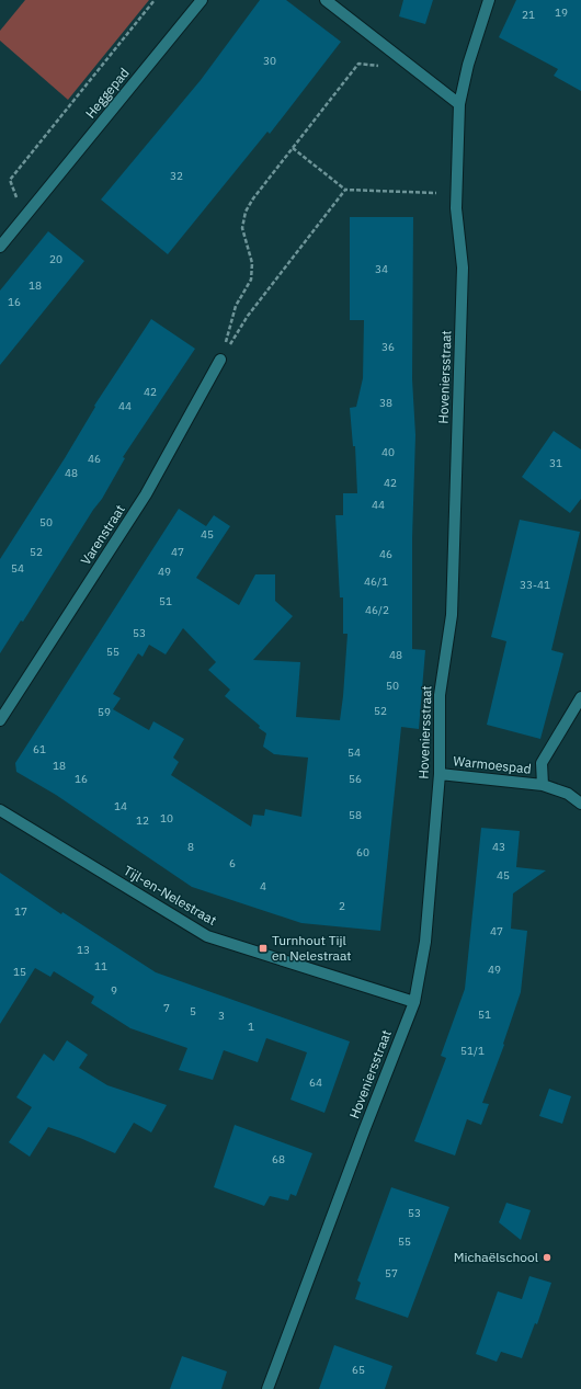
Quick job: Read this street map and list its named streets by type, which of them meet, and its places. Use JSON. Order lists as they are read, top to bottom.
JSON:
{
  "streets": {
    "street": [
      "Heggepad",
      "Hoveniersstraat",
      "Varenstraat",
      "Warmoespad",
      "Tijl-en-Nelestraat"
    ]
  },
  "crossings": [
    ["Hoveniersstraat", "Warmoespad"],
    ["Hoveniersstraat", "Tijl-en-Nelestraat"]
  ],
  "places": {
    "transit": ["Turnhout Tijl en Nelestraat"],
    "other": ["Michaëlschool"]
  },
  "house_numbers": [
    "19",
    "21",
    "30",
    "32",
    "20",
    "34",
    "18",
    "16",
    "36",
    "42",
    "38",
    "44",
    "40",
    "46",
    "31",
    "48",
    "42",
    "44",
    "50",
    "45",
    "52",
    "47",
    "46",
    "54",
    "49",
    "46/1",
    "33-41",
    "51",
    "46/2",
    "53",
    "55",
    "48",
    "50",
    "52",
    "59",
    "61",
    "54",
    "18",
    "16",
    "56",
    "14",
    "58",
    "10",
    "12",
    "8",
    "43",
    "60",
    "6",
    "45",
    "4",
    "2",
    "17",
    "47",
    "13",
    "11",
    "49",
    "15",
    "9",
    "7",
    "5",
    "51",
    "3",
    "1",
    "51/1",
    "64",
    "68",
    "53",
    "55",
    "57",
    "65"
  ]
}
